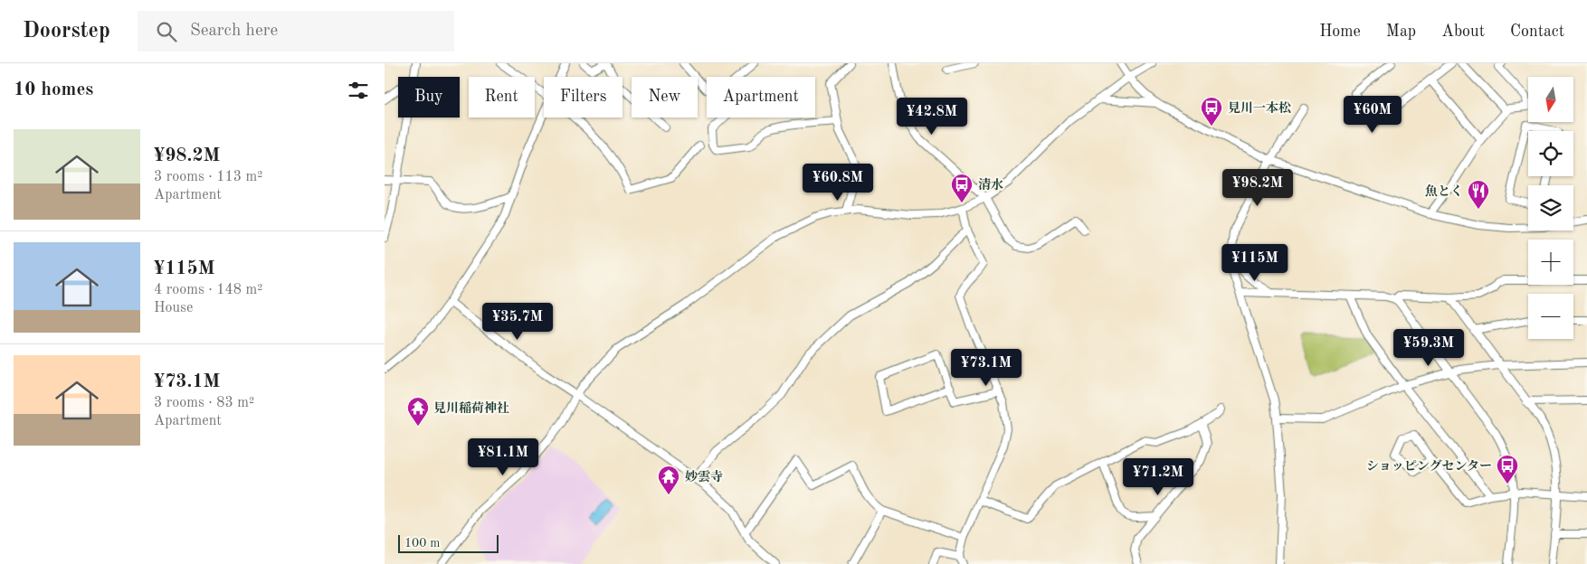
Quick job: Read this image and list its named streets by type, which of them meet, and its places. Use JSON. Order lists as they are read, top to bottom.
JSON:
{
  "places": {
    "bus stop": ["見川一本松", "清水", "ショッピングセンター"],
    "restaurant": ["魚とく"],
    "temple": ["見川稲荷神社", "妙雲寺"]
  },
  "scale_bar": "100 m",
  "north": "bottom",
  "page": {
    "header": "Doorstep",
    "search": "Search here",
    "nav": [
      "Home",
      "Map",
      "About",
      "Contact"
    ],
    "heading": "10 homes",
    "map_buttons": ["+", "−"],
    "chip": [
      "Buy",
      "Rent",
      "Filters",
      "New",
      "Apartment"
    ],
    "price": [
      "¥60M",
      "¥42.8M",
      "¥60.8M",
      "¥98.2M",
      "¥115M",
      "¥35.7M",
      "¥59.3M",
      "¥73.1M",
      "¥81.1M",
      "¥71.2M"
    ],
    "list": [
      {
        "name": "¥98.2M",
        "note": "3 rooms · 113 m² · Apartment"
      },
      {
        "name": "¥115M",
        "note": "4 rooms · 148 m² · House"
      },
      {
        "name": "¥73.1M",
        "note": "3 rooms · 83 m² · Apartment"
      }
    ],
    "scale": "100 m"
  }
}
